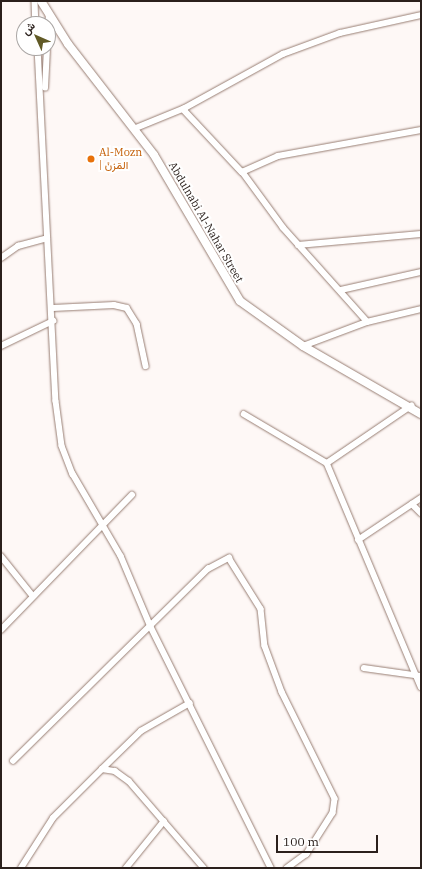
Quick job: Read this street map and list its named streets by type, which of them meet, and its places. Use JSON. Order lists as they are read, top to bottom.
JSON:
{
  "streets": {
    "street": ["Abdulnabi Al-Nahar Street"]
  },
  "places": ["Al-Mozn | المٓزنْ"],
  "scale_bar": "100 m",
  "north": "top left"
}
